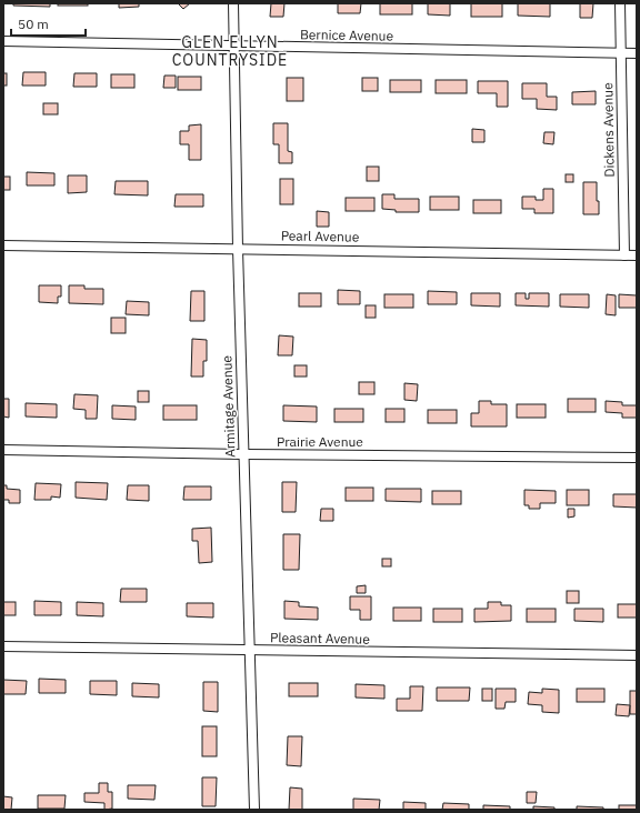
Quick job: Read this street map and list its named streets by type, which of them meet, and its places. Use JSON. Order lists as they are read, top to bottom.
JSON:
{
  "streets": {
    "street": [
      "Bernice Avenue",
      "Dickens Avenue",
      "Pearl Avenue",
      "Armitage Avenue",
      "Prairie Avenue",
      "Pleasant Avenue"
    ]
  },
  "crossings": [
    ["Bernice Avenue", "Dickens Avenue"],
    ["Bernice Avenue", "Armitage Avenue"],
    ["Dickens Avenue", "Pearl Avenue"],
    ["Pearl Avenue", "Armitage Avenue"],
    ["Armitage Avenue", "Prairie Avenue"],
    ["Armitage Avenue", "Pleasant Avenue"]
  ],
  "districts": ["GLEN ELLYN COUNTRYSIDE"],
  "scale_bar": "50 m"
}
